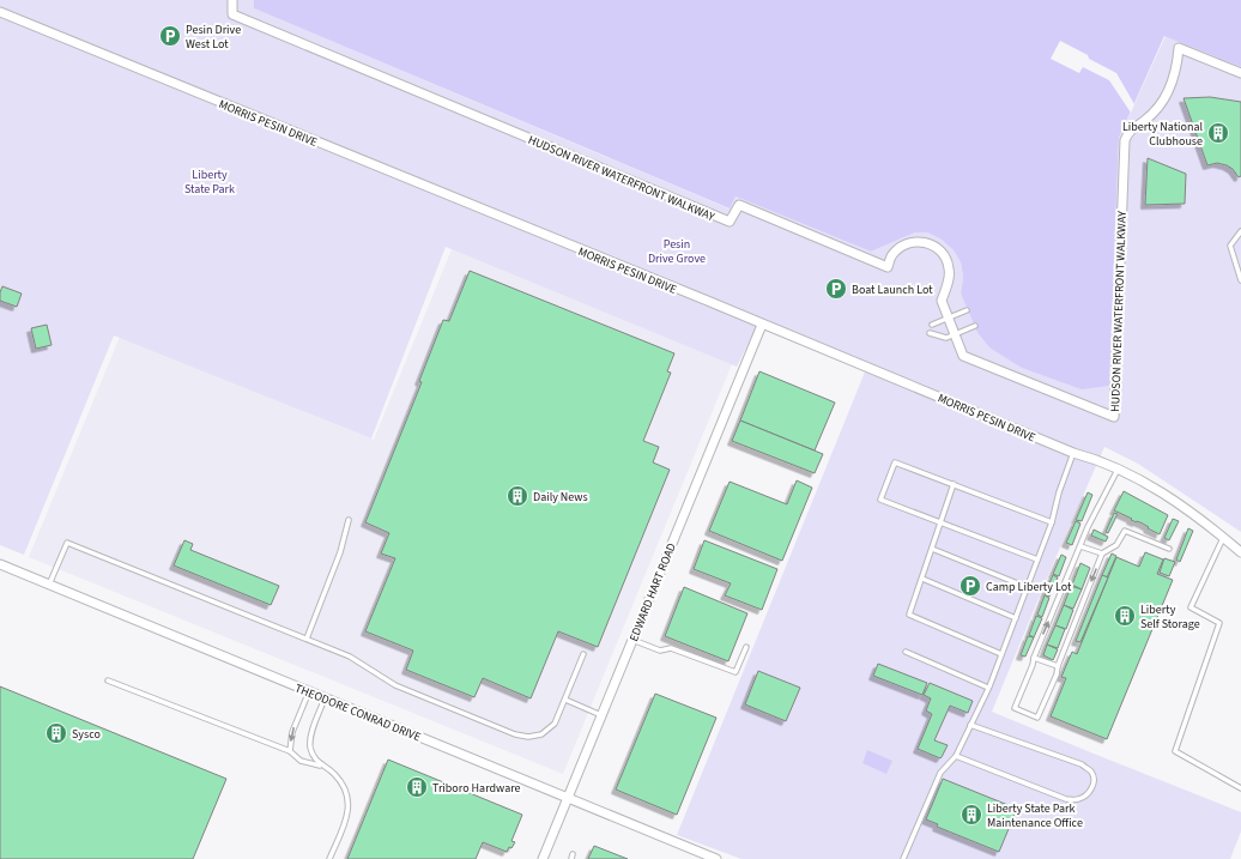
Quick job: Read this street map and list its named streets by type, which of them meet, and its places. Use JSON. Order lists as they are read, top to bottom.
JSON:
{
  "streets": {
    "street": [
      "MORRIS PESIN DRIVE",
      "HUDSON RIVER WATERFRONT WALKWAY",
      "EDWARD HART ROAD",
      "THEODORE CONRAD DRIVE"
    ]
  },
  "crossings": [
    ["MORRIS PESIN DRIVE", "EDWARD HART ROAD"],
    ["EDWARD HART ROAD", "THEODORE CONRAD DRIVE"]
  ],
  "parks": ["Liberty State Park", "Pesin Drive Grove"],
  "places": {
    "parking": ["Pesin Drive West Lot", "Boat Launch Lot", "Camp Liberty Lot"],
    "building": [
      "Liberty National Clubhouse",
      "Daily News",
      "Liberty Self Storage",
      "Sysco",
      "Triboro Hardware",
      "Liberty State Park Maintenance Office"
    ]
  }
}
